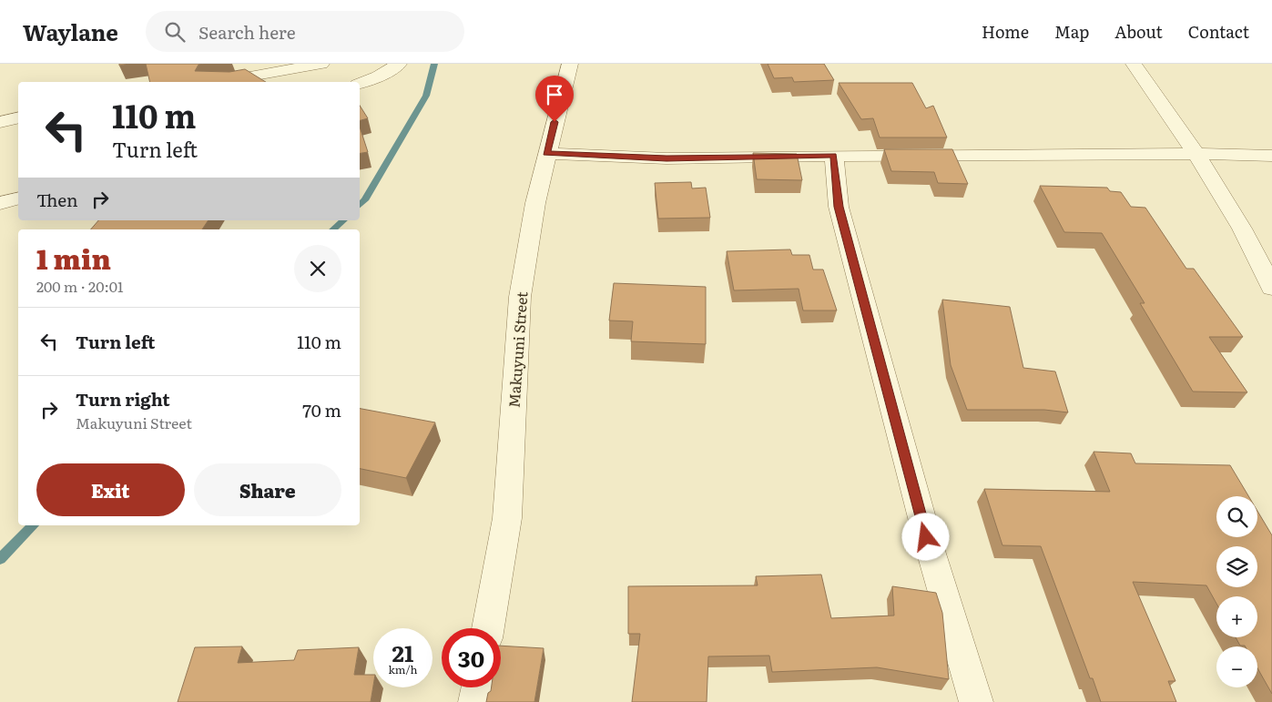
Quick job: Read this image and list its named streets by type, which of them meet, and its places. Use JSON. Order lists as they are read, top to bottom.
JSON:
{
  "streets": {
    "street": ["Makuyuni Street"]
  },
  "page": {
    "header": "Waylane",
    "search": "Search here",
    "nav": [
      "Home",
      "Map",
      "About",
      "Contact"
    ],
    "turn": ["110 m", "Turn left"],
    "then": "Then",
    "heading": ["1 min", "200 m · 20:01"],
    "list": [
      {
        "name": "Turn left",
        "value": "110 m"
      },
      {
        "name": "Turn right",
        "note": "Makuyuni Street",
        "value": "70 m"
      }
    ],
    "buttons": ["Exit", "Share"],
    "map_buttons": ["+", "−"],
    "speed": "21 km/h",
    "limit": "30"
  }
}
